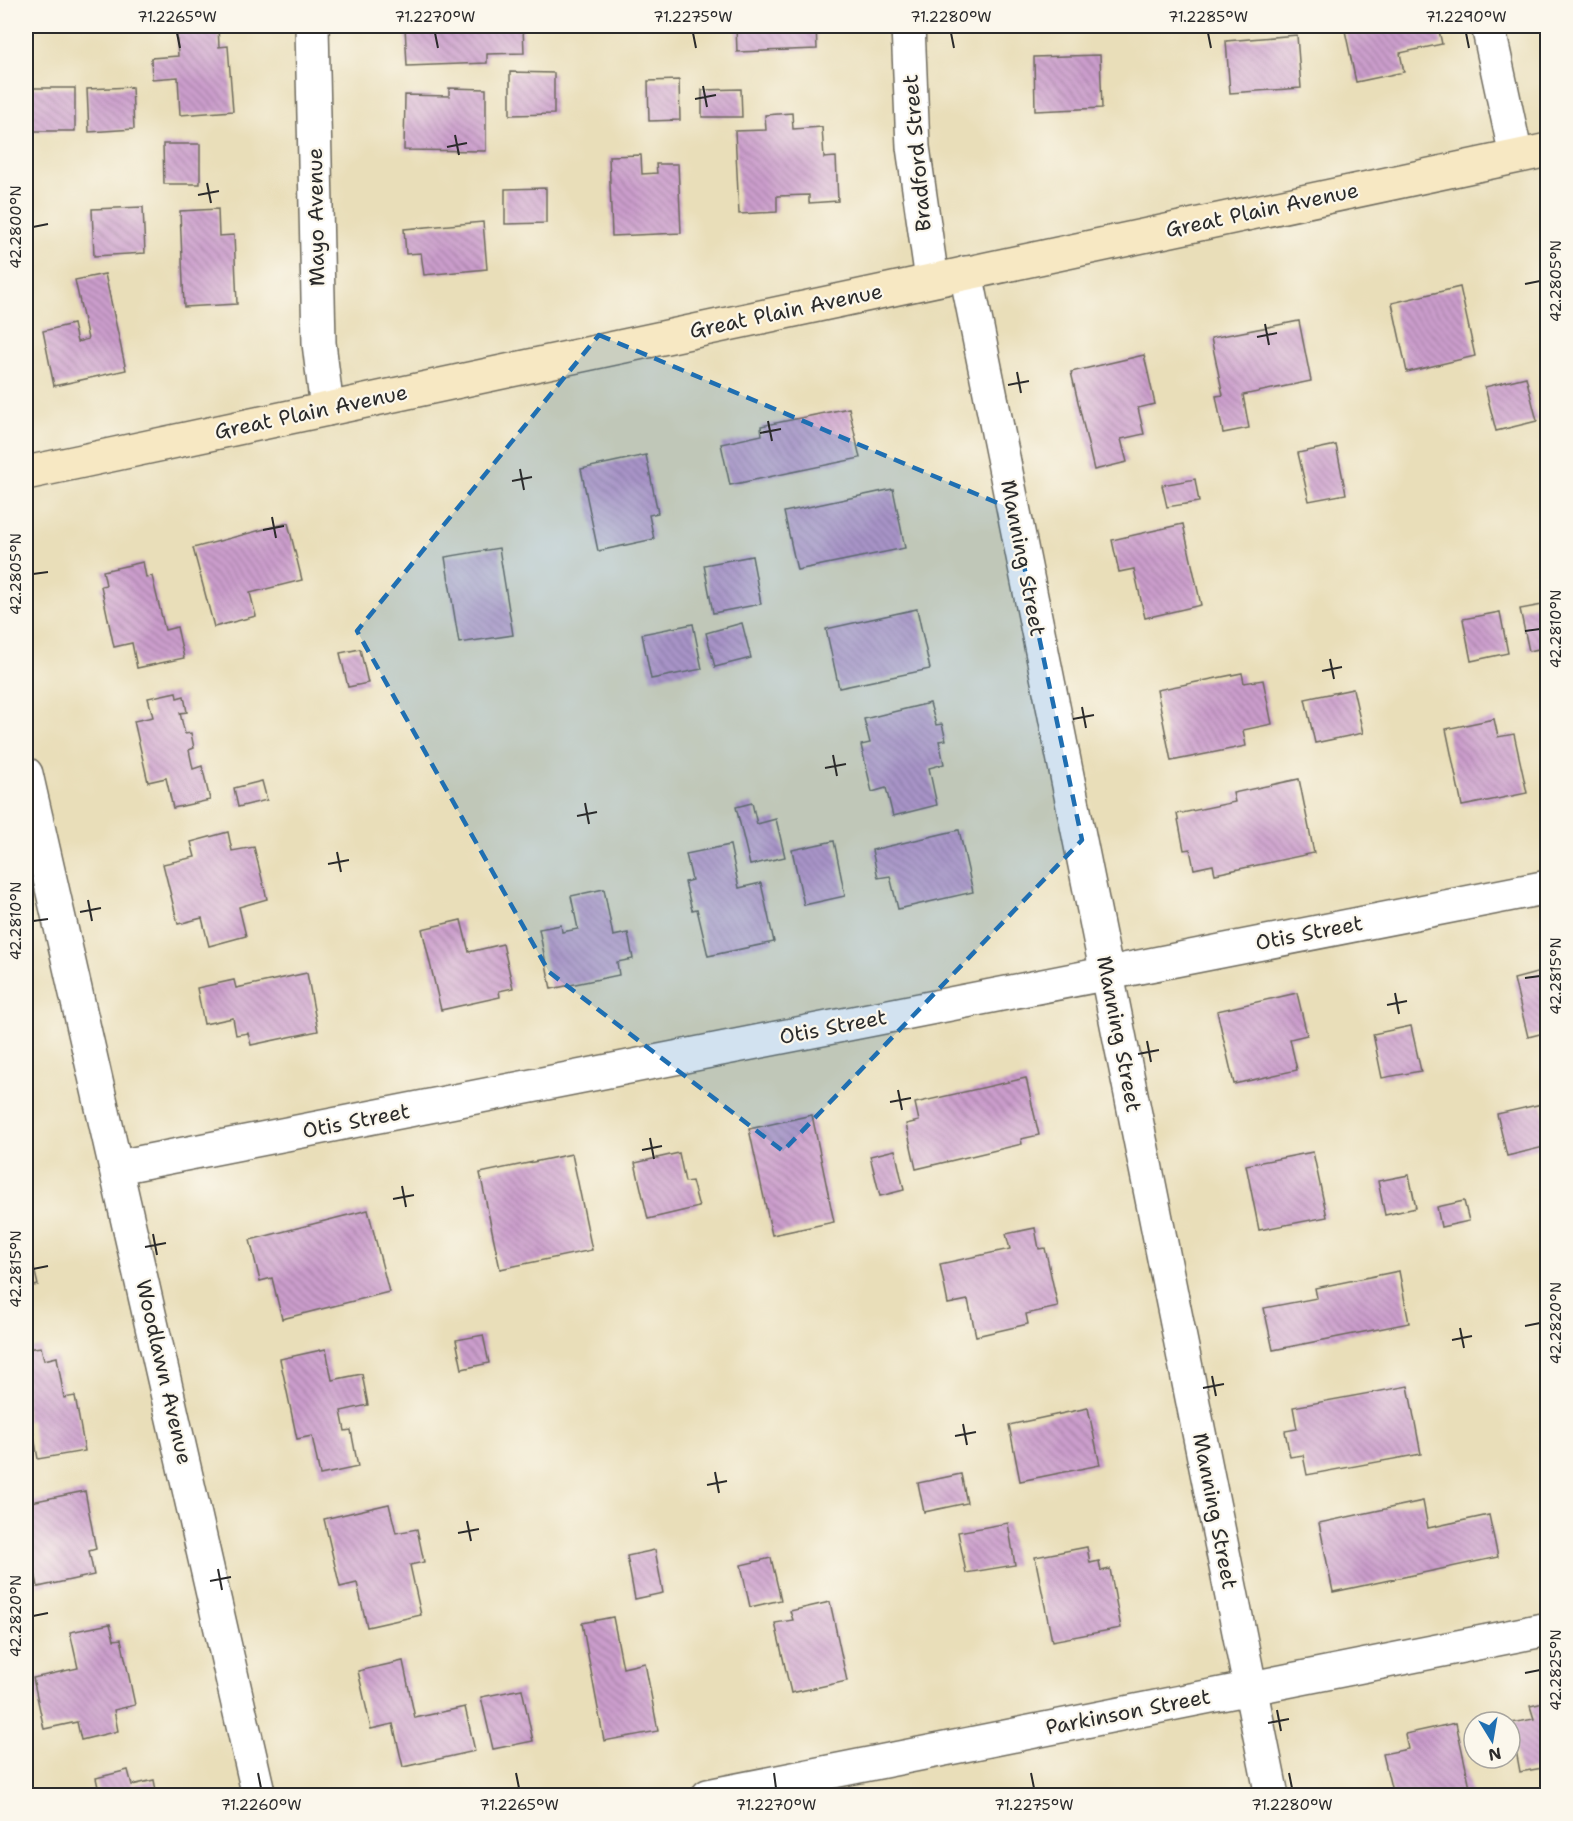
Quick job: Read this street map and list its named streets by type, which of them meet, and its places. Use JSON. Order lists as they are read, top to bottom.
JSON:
{
  "streets": {
    "main road": ["Great Plain Avenue"],
    "street": [
      "Bradford Street",
      "Mayo Avenue",
      "Manning Street",
      "Otis Street",
      "Woodlawn Avenue",
      "Parkinson Street"
    ]
  },
  "crossings": [
    ["Bradford Street", "Great Plain Avenue"],
    ["Great Plain Avenue", "Mayo Avenue"],
    ["Great Plain Avenue", "Manning Street"],
    ["Manning Street", "Otis Street"],
    ["Manning Street", "Parkinson Street"],
    ["Otis Street", "Woodlawn Avenue"]
  ],
  "north": "bottom",
  "coordinates": [
    "71.2265°W",
    "71.2270°W",
    "71.2275°W",
    "71.2280°W",
    "71.2285°W",
    "71.2290°W",
    "42.2800°N",
    "42.2805°N",
    "42.2810°N",
    "42.2815°N",
    "42.2820°N",
    "42.2825°N",
    "71.2260°W"
  ]
}
